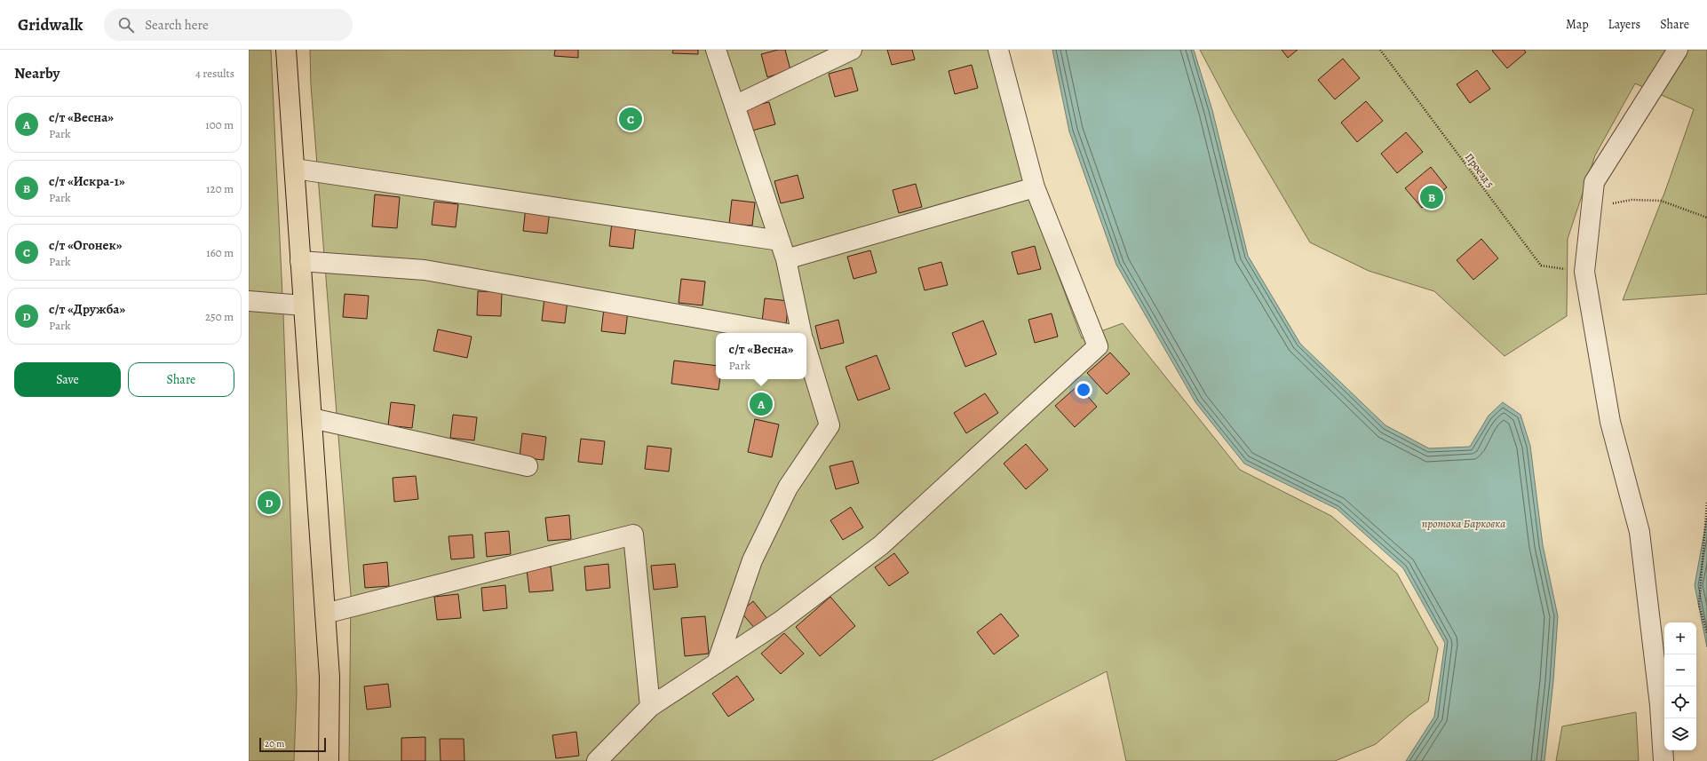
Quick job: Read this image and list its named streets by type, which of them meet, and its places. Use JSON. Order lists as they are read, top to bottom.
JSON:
{
  "streets": {
    "path": ["Проезд 5"]
  },
  "water": ["протока Барковка"],
  "scale_bar": "20 m",
  "page": {
    "header": "Gridwalk",
    "search": "Search here",
    "nav": ["Map", "Layers", "Share"],
    "heading": ["Nearby", "4 results"],
    "list": [
      {
        "mark": "A",
        "name": "с/т «Весна»",
        "note": "Park",
        "value": "100 m"
      },
      {
        "mark": "B",
        "name": "с/т «Искра-1»",
        "note": "Park",
        "value": "120 m"
      },
      {
        "mark": "C",
        "name": "с/т «Огонек»",
        "note": "Park",
        "value": "160 m"
      },
      {
        "mark": "D",
        "name": "с/т «Дружба»",
        "note": "Park",
        "value": "250 m"
      }
    ],
    "pins": [
      "C",
      "B",
      "A",
      "D"
    ],
    "popup": ["с/т «Весна»", "Park"],
    "buttons": ["Save", "Share"],
    "map_buttons": ["+", "−"],
    "scale": "20 m"
  }
}
